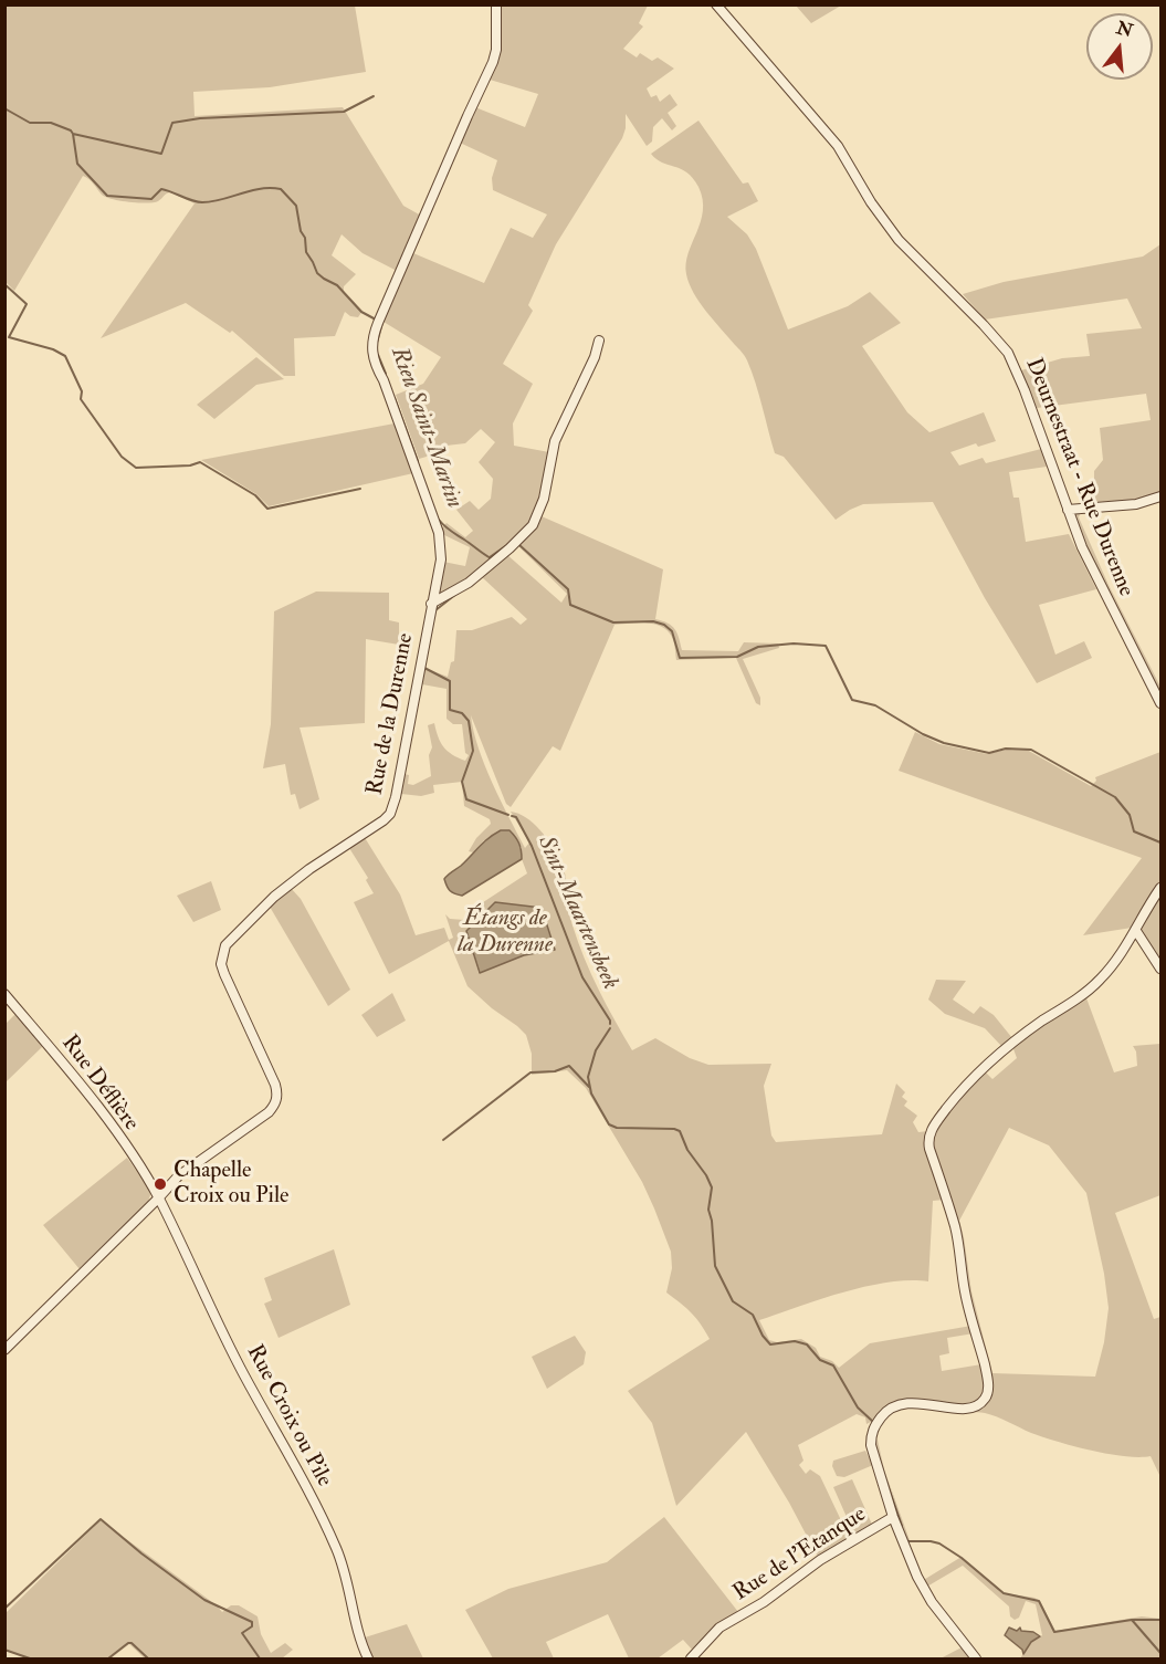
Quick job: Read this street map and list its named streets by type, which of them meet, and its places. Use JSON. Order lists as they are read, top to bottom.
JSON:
{
  "streets": {
    "street": [
      "Deurnestraat - Rue Durenne",
      "Rue de la Durenne",
      "Rue Déflière",
      "Rue Croix ou Pile",
      "Rue de l'Etanque"
    ]
  },
  "crossings": [
    ["Rue de la Durenne", "Rue Déflière"],
    ["Rue de la Durenne", "Rue Croix ou Pile"],
    ["Rue Déflière", "Rue Croix ou Pile"]
  ],
  "water": ["Rieu Saint-Martin", "Sint-Maartensbeek", "Étangs de la Durenne"],
  "places": ["Chapelle Croix ou Pile"],
  "north": "top"
}
